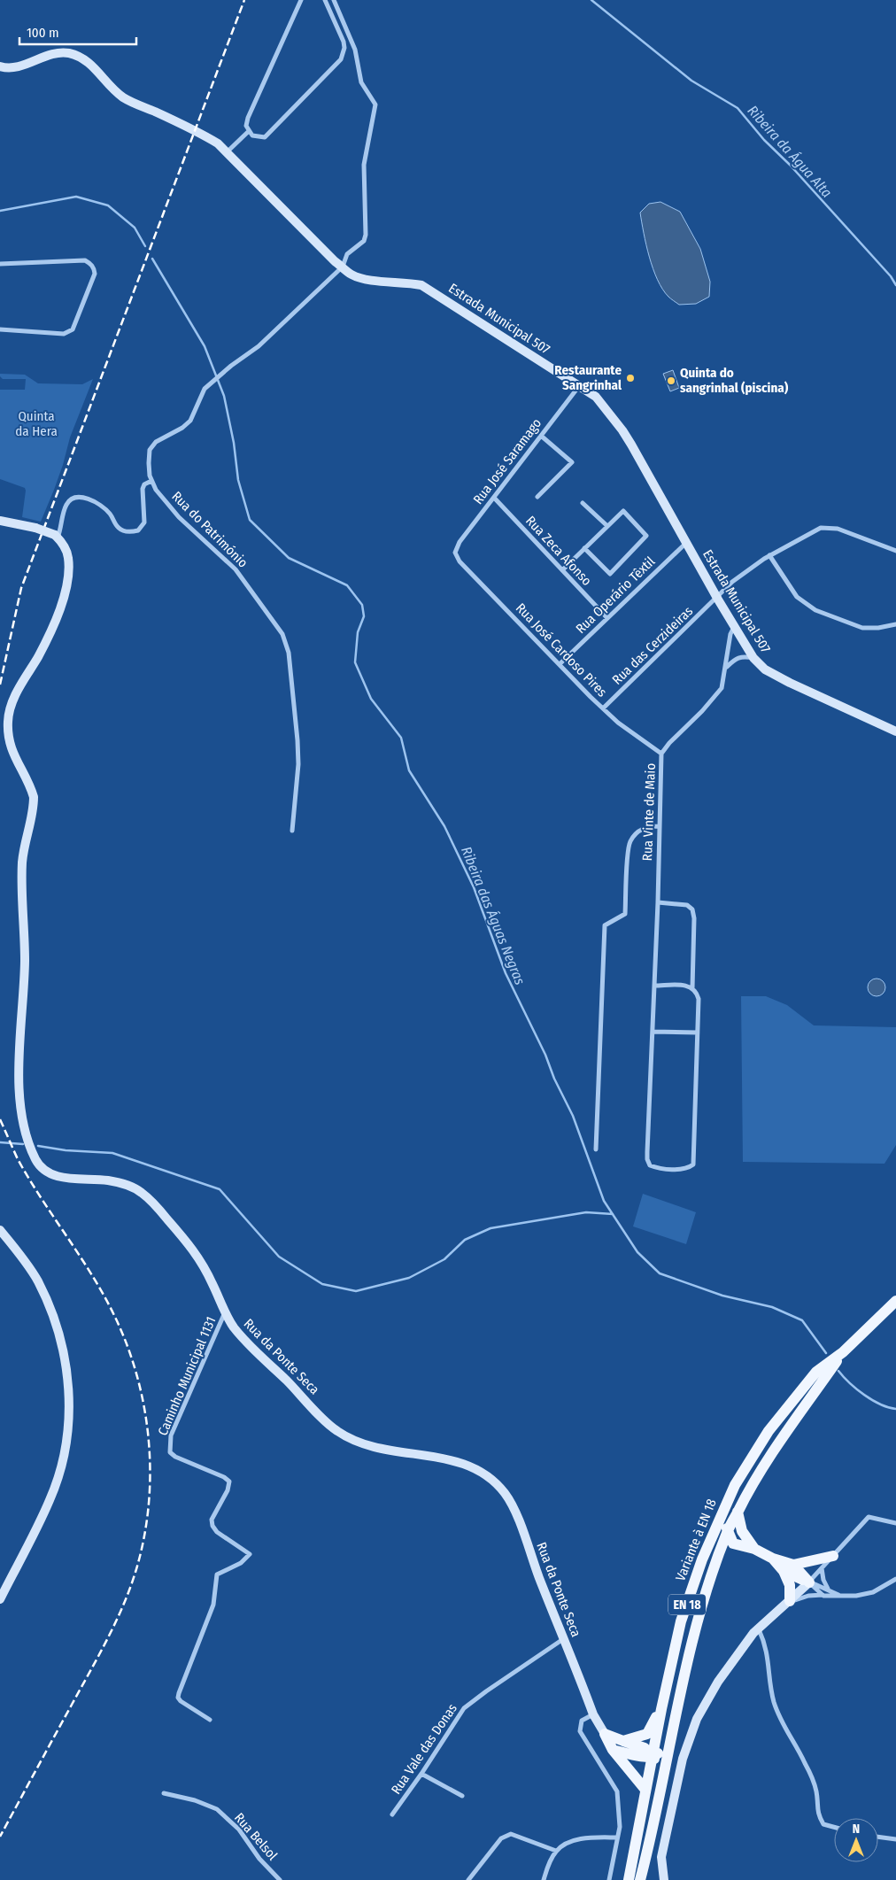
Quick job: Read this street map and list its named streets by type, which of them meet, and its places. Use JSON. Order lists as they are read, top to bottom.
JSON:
{
  "streets": {
    "main road": ["Variante à EN 18", "EN 18"],
    "street": [
      "Estrada Municipal 507",
      "Rua José Saramago",
      "Rua do Património",
      "Rua Zeca Afonso",
      "Rua Operário Têxtil",
      "Rua das Cerzideiras",
      "Rua José Cardoso Pires",
      "Rua Vinte de Maio",
      "Rua da Ponte Seca",
      "Caminho Municipal 1131",
      "Rua Vale das Donas",
      "Rua Belsol"
    ]
  },
  "crossings": [
    ["Estrada Municipal 507", "Rua José Saramago"],
    ["Estrada Municipal 507", "Rua do Património"],
    ["Estrada Municipal 507", "Rua Operário Têxtil"],
    ["Estrada Municipal 507", "Rua das Cerzideiras"],
    ["Estrada Municipal 507", "Rua Vinte de Maio"],
    ["Rua José Saramago", "Rua Zeca Afonso"],
    ["Rua José Saramago", "Rua José Cardoso Pires"],
    ["Rua Zeca Afonso", "Rua Operário Têxtil"],
    ["Rua Operário Têxtil", "Rua José Cardoso Pires"],
    ["Rua das Cerzideiras", "Rua José Cardoso Pires"],
    ["Rua José Cardoso Pires", "Rua Vinte de Maio"],
    ["Rua da Ponte Seca", "Caminho Municipal 1131"],
    ["Rua da Ponte Seca", "Rua Vale das Donas"]
  ],
  "water": ["Ribeira da Água Alta", "Ribeira das Águas Negras"],
  "parks": ["Quinta da Hera"],
  "places": ["Restaurante Sangrinhal", "Quinta do sangrinhal (piscina)"],
  "scale_bar": "100 m",
  "north": "top"
}
